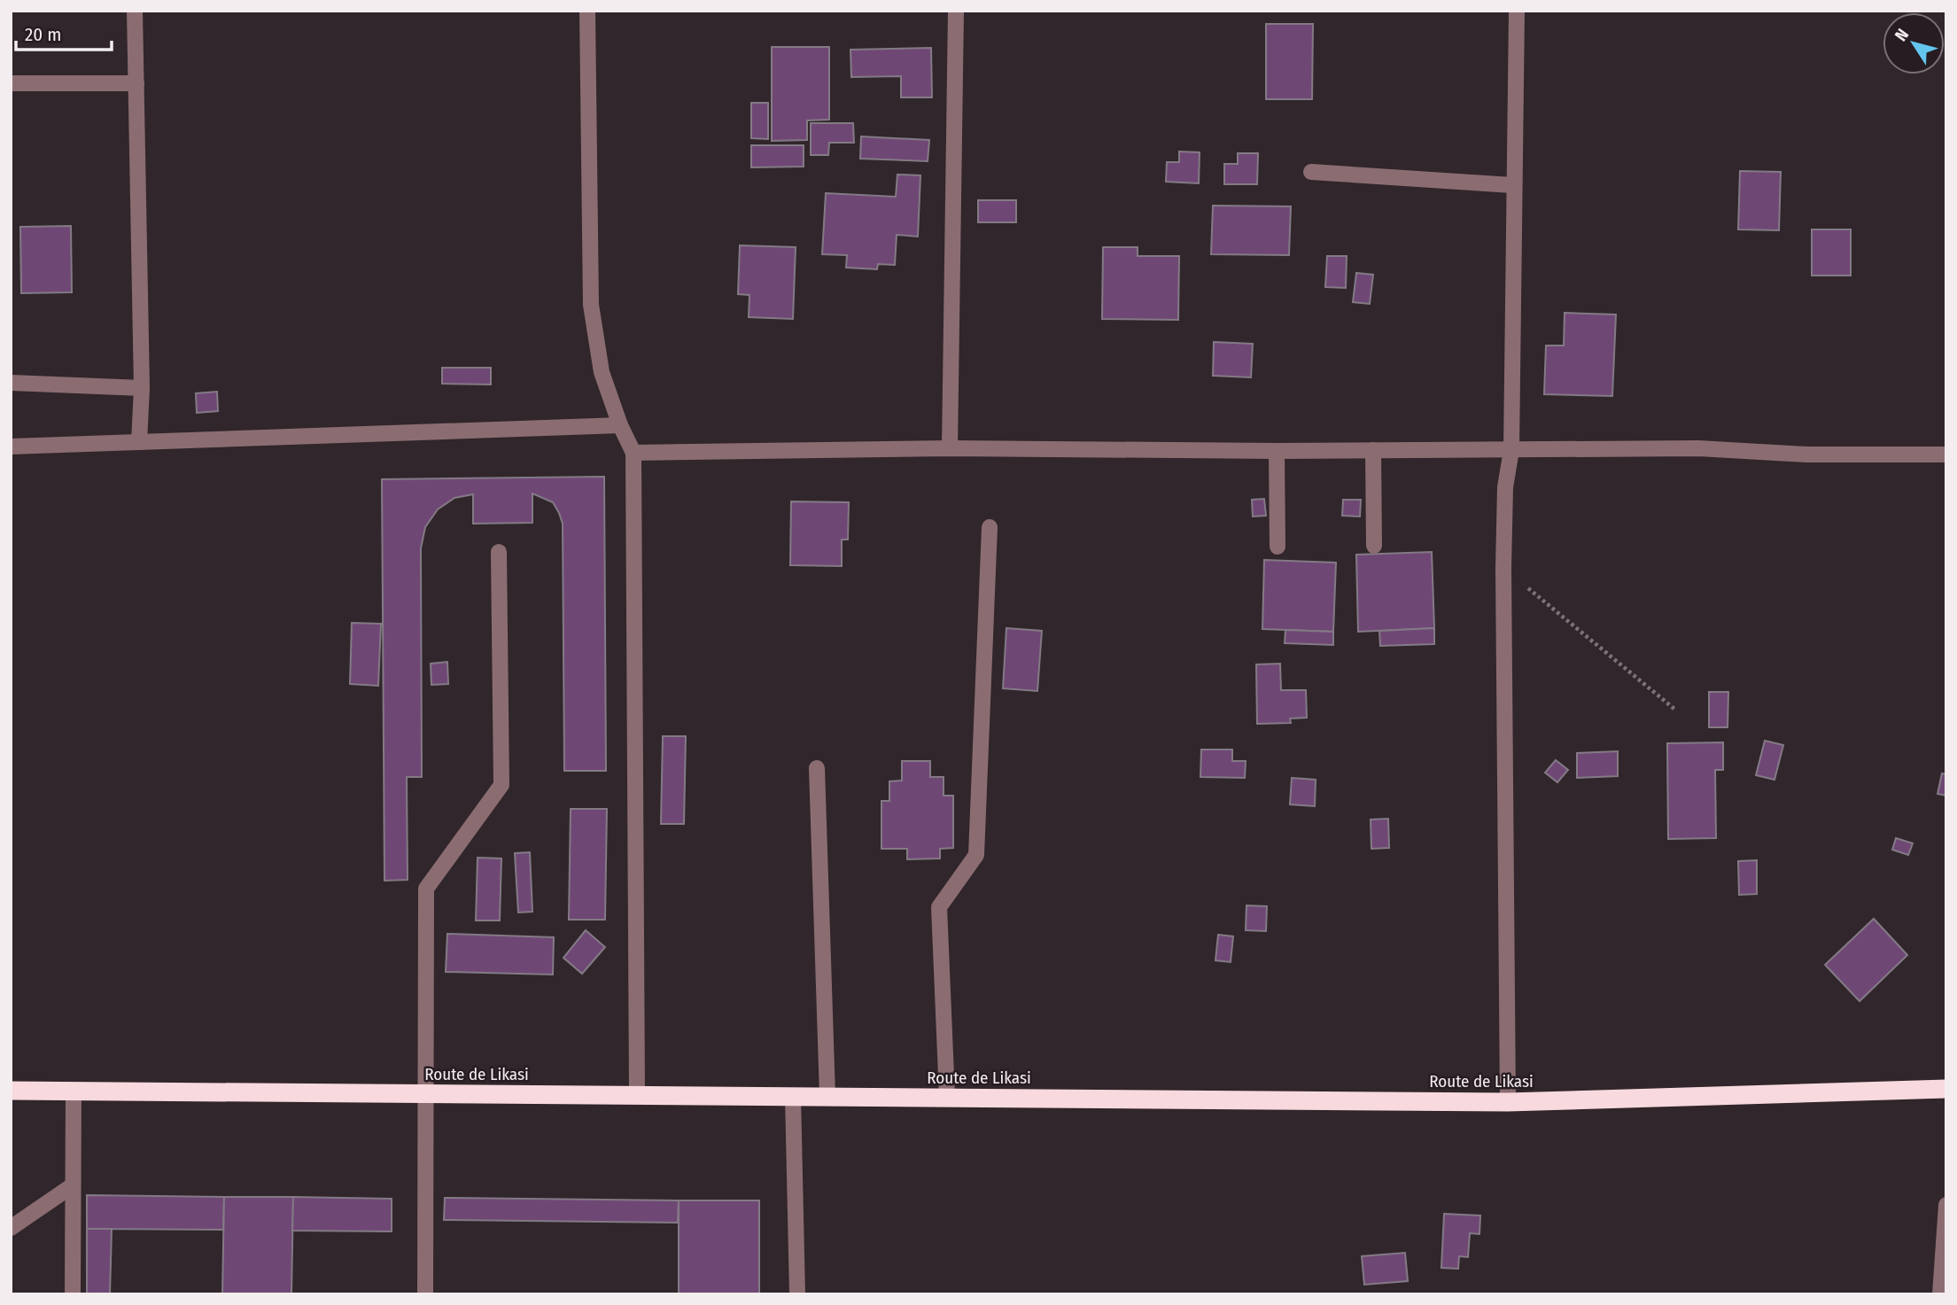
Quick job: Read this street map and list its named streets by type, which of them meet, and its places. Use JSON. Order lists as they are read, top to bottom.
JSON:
{
  "streets": {
    "highway": ["Route de Likasi"]
  },
  "scale_bar": "20 m",
  "north": "top left"
}
